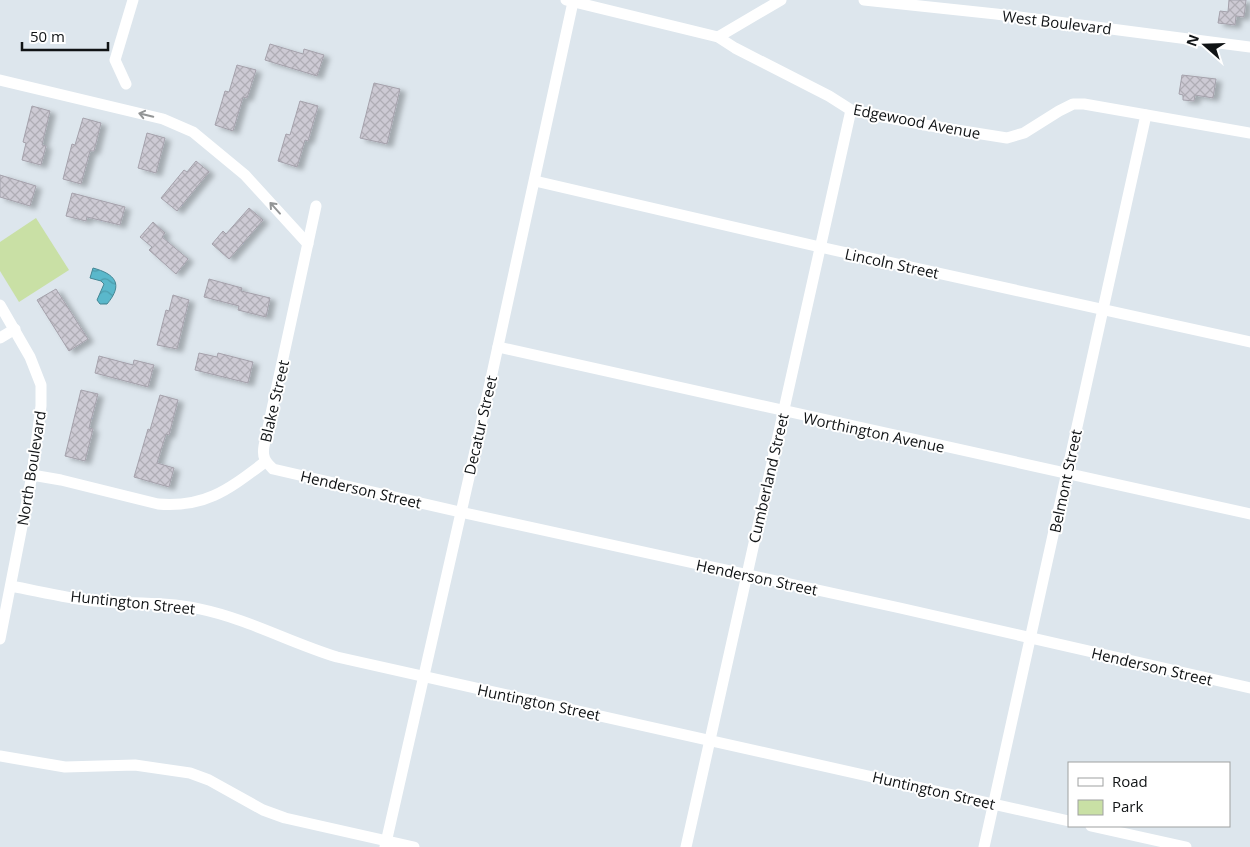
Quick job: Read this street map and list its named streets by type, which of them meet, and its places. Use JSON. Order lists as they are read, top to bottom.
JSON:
{
  "streets": {
    "street": [
      "West Boulevard",
      "Edgewood Avenue",
      "Lincoln Street",
      "Blake Street",
      "Decatur Street",
      "Worthington Avenue",
      "North Boulevard",
      "Cumberland Street",
      "Belmont Street",
      "Henderson Street",
      "Huntington Street"
    ]
  },
  "crossings": [
    ["Edgewood Avenue", "Decatur Street"],
    ["Edgewood Avenue", "Cumberland Street"],
    ["Edgewood Avenue", "Belmont Street"],
    ["Lincoln Street", "Decatur Street"],
    ["Lincoln Street", "Cumberland Street"],
    ["Lincoln Street", "Belmont Street"],
    ["Blake Street", "North Boulevard"],
    ["Blake Street", "Henderson Street"],
    ["Decatur Street", "Worthington Avenue"],
    ["Decatur Street", "Henderson Street"],
    ["Decatur Street", "Huntington Street"],
    ["Worthington Avenue", "Cumberland Street"],
    ["Worthington Avenue", "Belmont Street"],
    ["North Boulevard", "Huntington Street"],
    ["Cumberland Street", "Henderson Street"],
    ["Cumberland Street", "Huntington Street"],
    ["Belmont Street", "Henderson Street"],
    ["Belmont Street", "Huntington Street"]
  ],
  "legend": ["Road", "Park"],
  "scale_bar": "50 m",
  "north": "left"
}
